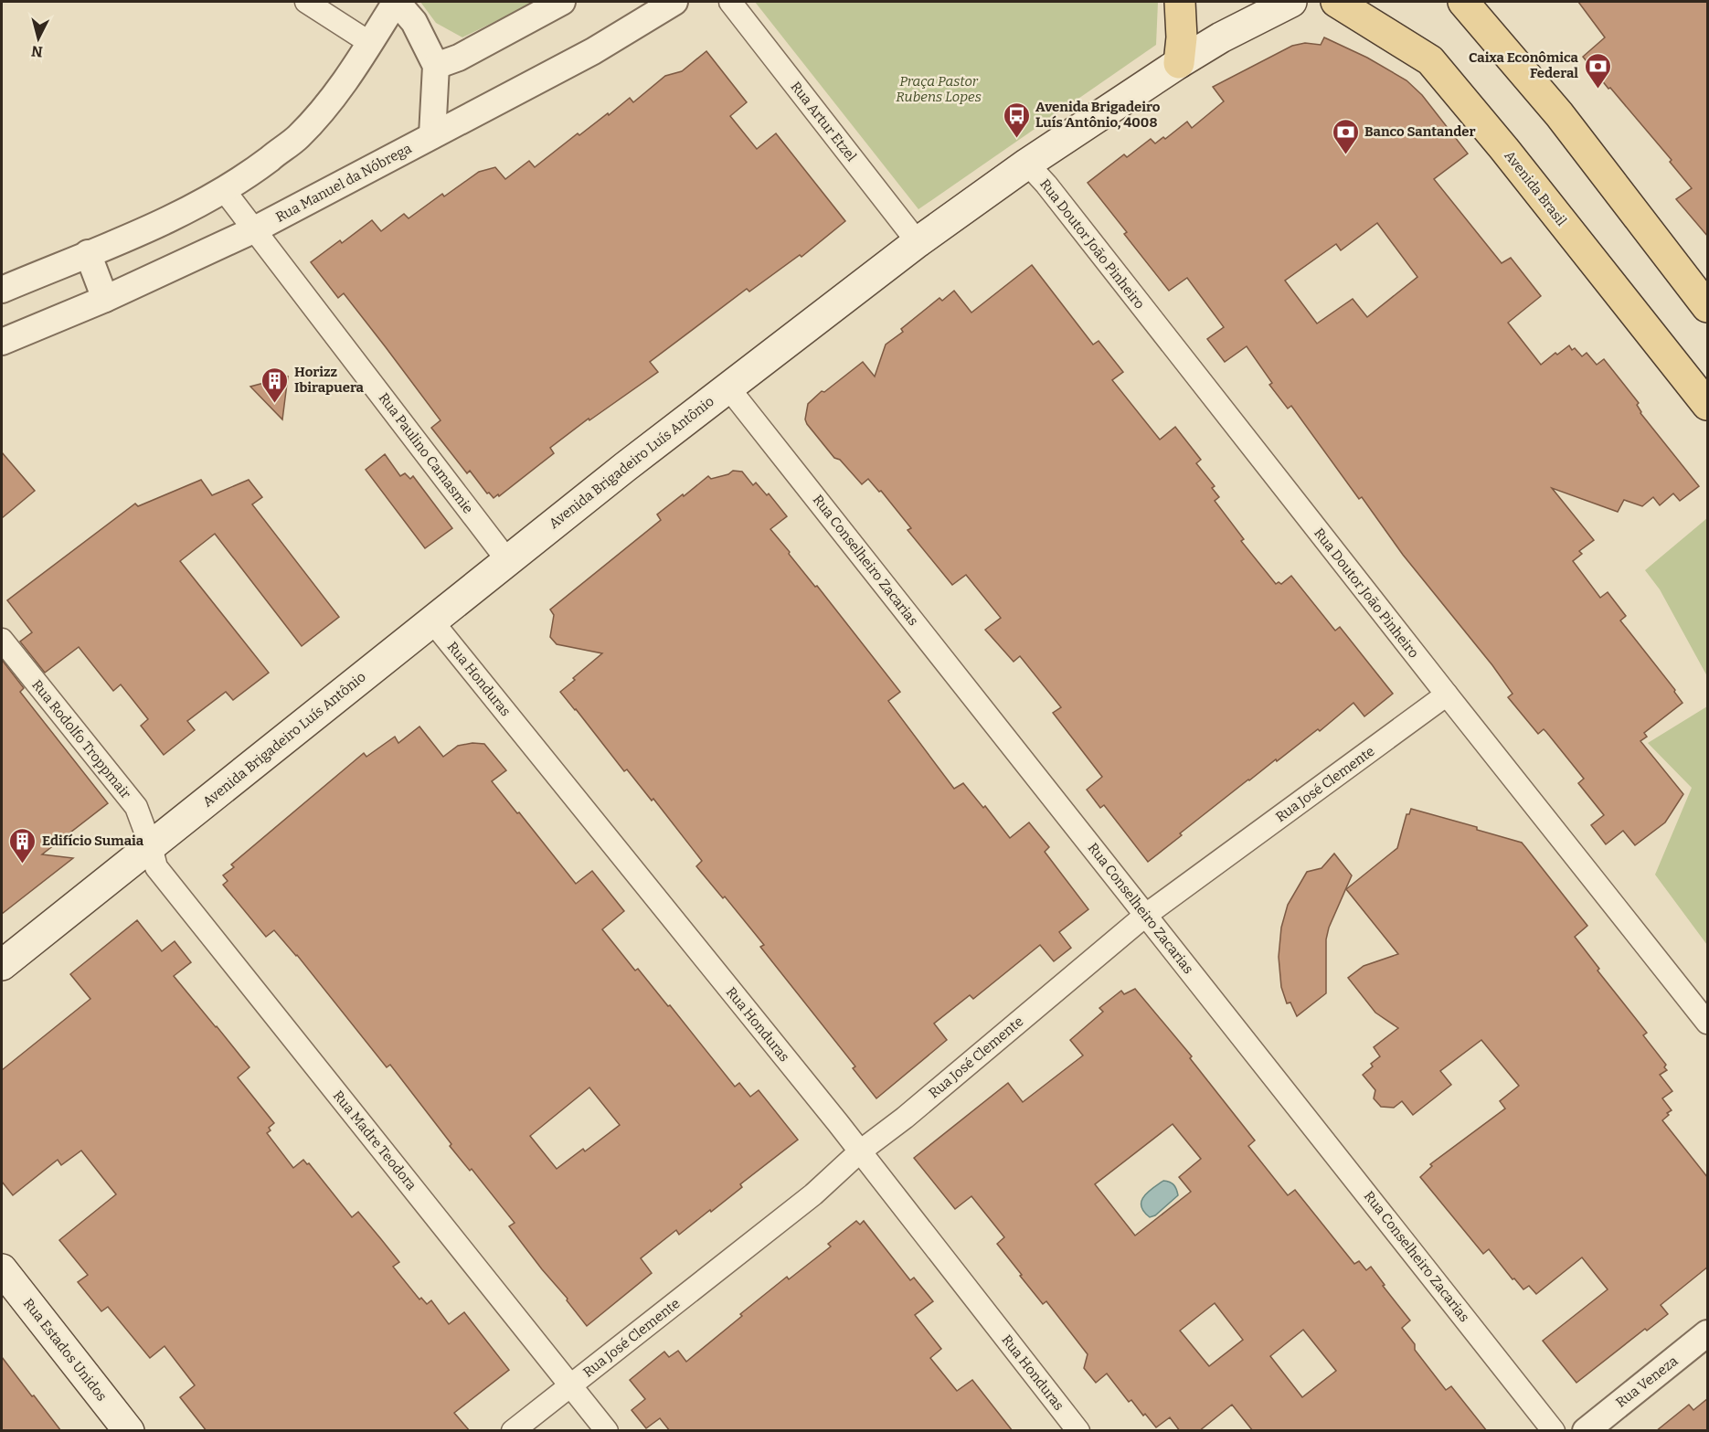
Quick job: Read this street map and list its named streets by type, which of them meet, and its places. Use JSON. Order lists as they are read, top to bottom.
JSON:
{
  "streets": {
    "main road": ["Avenida Brasil", "Avenida Brigadeiro Luís Antônio", "Rua Estados Unidos"],
    "street": [
      "Rua Artur Etzel",
      "Rua Manuel da Nóbrega",
      "Rua Doutor João Pinheiro",
      "Rua Paulino Camasmie",
      "Rua Conselheiro Zacarias",
      "Rua Honduras",
      "Rua Rodolfo Troppmair",
      "Rua José Clemente",
      "Rua Madre Teodora",
      "Rua Veneza"
    ]
  },
  "crossings": [
    ["Rua Artur Etzel", "Avenida Brigadeiro Luís Antônio"],
    ["Rua Manuel da Nóbrega", "Rua Paulino Camasmie"],
    ["Rua Doutor João Pinheiro", "Avenida Brigadeiro Luís Antônio"],
    ["Rua Doutor João Pinheiro", "Rua José Clemente"],
    ["Rua Paulino Camasmie", "Avenida Brigadeiro Luís Antônio"],
    ["Avenida Brigadeiro Luís Antônio", "Rua Conselheiro Zacarias"],
    ["Avenida Brigadeiro Luís Antônio", "Rua Honduras"],
    ["Avenida Brigadeiro Luís Antônio", "Rua Rodolfo Troppmair"],
    ["Avenida Brigadeiro Luís Antônio", "Rua Madre Teodora"],
    ["Rua Conselheiro Zacarias", "Rua José Clemente"],
    ["Rua Honduras", "Rua José Clemente"],
    ["Rua Rodolfo Troppmair", "Rua Madre Teodora"],
    ["Rua José Clemente", "Rua Madre Teodora"]
  ],
  "parks": ["Praça Pastor Rubens Lopes"],
  "places": {
    "bank": ["Caixa Econômica Federal", "Banco Santander"],
    "bus stop": ["Avenida Brigadeiro Luís Antônio, 4008"],
    "building": ["Horizz Ibirapuera", "Edifício Sumaia"]
  },
  "north": "bottom"
}
